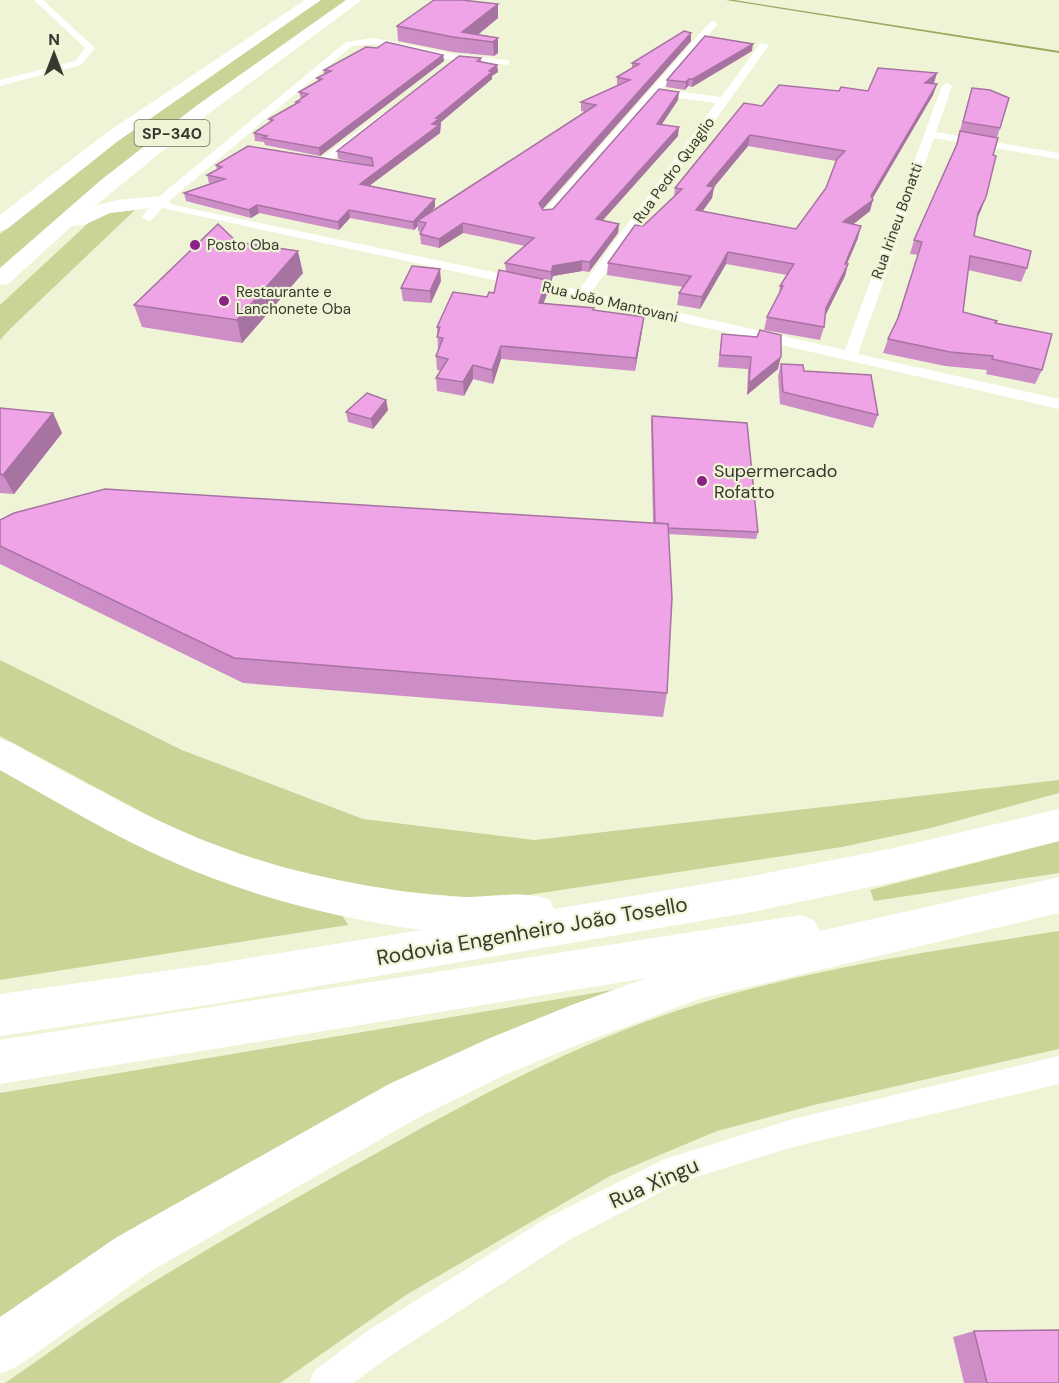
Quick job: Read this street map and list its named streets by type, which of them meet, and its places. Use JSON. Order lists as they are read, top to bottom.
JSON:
{
  "streets": {
    "highway": ["SP-340", "Rodovia Engenheiro João Tosello"],
    "street": [
      "Rua Pedro Quaglio",
      "Rua Irineu Bonatti",
      "Rua João Mantovani",
      "Rua Xingu"
    ]
  },
  "crossings": [
    ["Rua Pedro Quaglio", "Rua João Mantovani"],
    ["Rua Irineu Bonatti", "Rua João Mantovani"]
  ],
  "places": ["Posto Oba", "Restaurante e Lanchonete Oba", "Supermercado Rofatto"],
  "north": "top"
}
